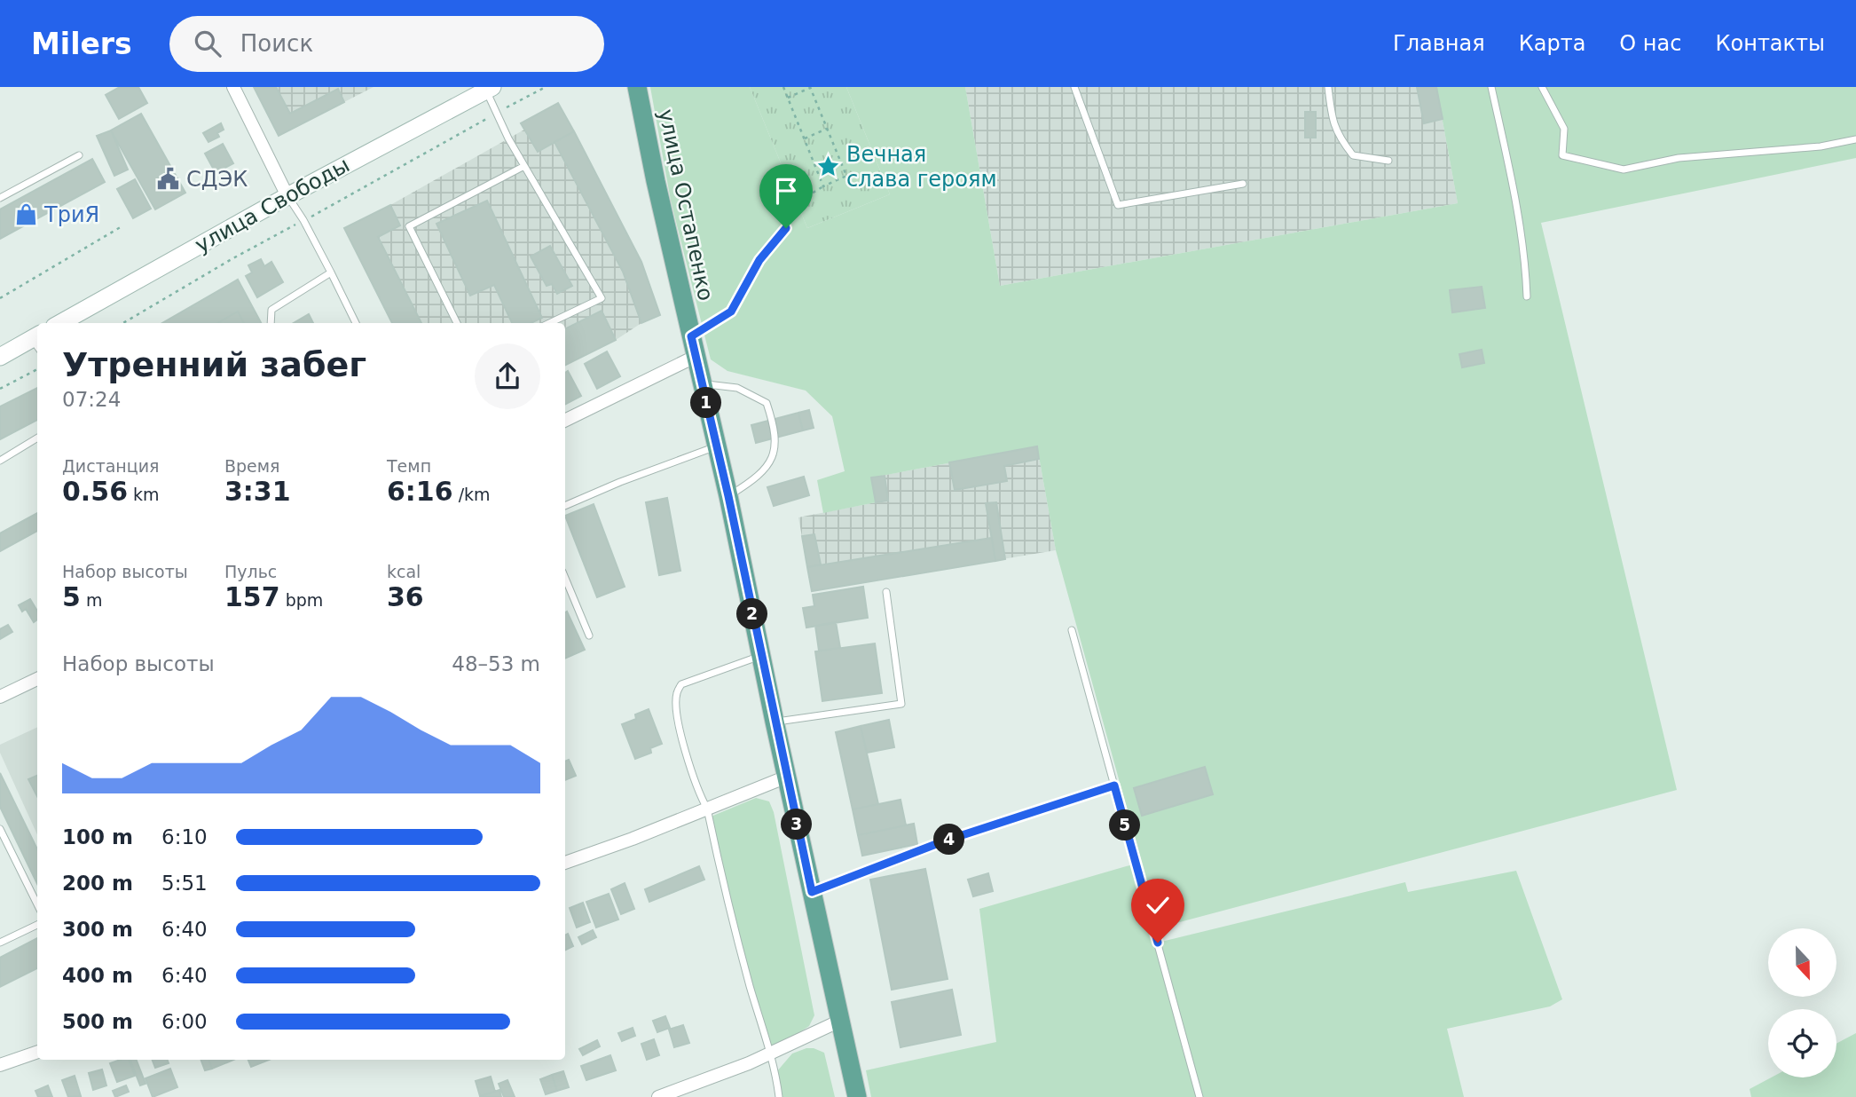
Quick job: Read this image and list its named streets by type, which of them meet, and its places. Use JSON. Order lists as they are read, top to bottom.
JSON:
{
  "streets": {
    "main road": ["улица Свободы", "улица Остапенко"]
  },
  "places": {
    "place": ["Вечная слава героям"],
    "public building": ["СДЭК"],
    "shop": ["ТриЯ"]
  },
  "north": "bottom",
  "page": {
    "header": "Milers",
    "search": "Поиск",
    "nav": [
      "Главная",
      "Карта",
      "О нас",
      "Контакты"
    ],
    "heading": ["Утренний забег", "07:24"],
    "pins": [
      "1",
      "2",
      "3",
      "5",
      "4"
    ],
    "stats": [
      ["Дистанция", "0.56 km"],
      ["Время", "3:31"],
      ["Темп", "6:16 /km"],
      ["Набор высоты", "5 m"],
      ["Пульс", "157 bpm"],
      ["kcal", "36"]
    ],
    "chart": ["Набор высоты", "48–53 m"],
    "list": [
      {
        "name": "100 m",
        "note": "6:10"
      },
      {
        "name": "200 m",
        "note": "5:51"
      },
      {
        "name": "300 m",
        "note": "6:40"
      },
      {
        "name": "400 m",
        "note": "6:40"
      },
      {
        "name": "500 m",
        "note": "6:00"
      }
    ]
  }
}
